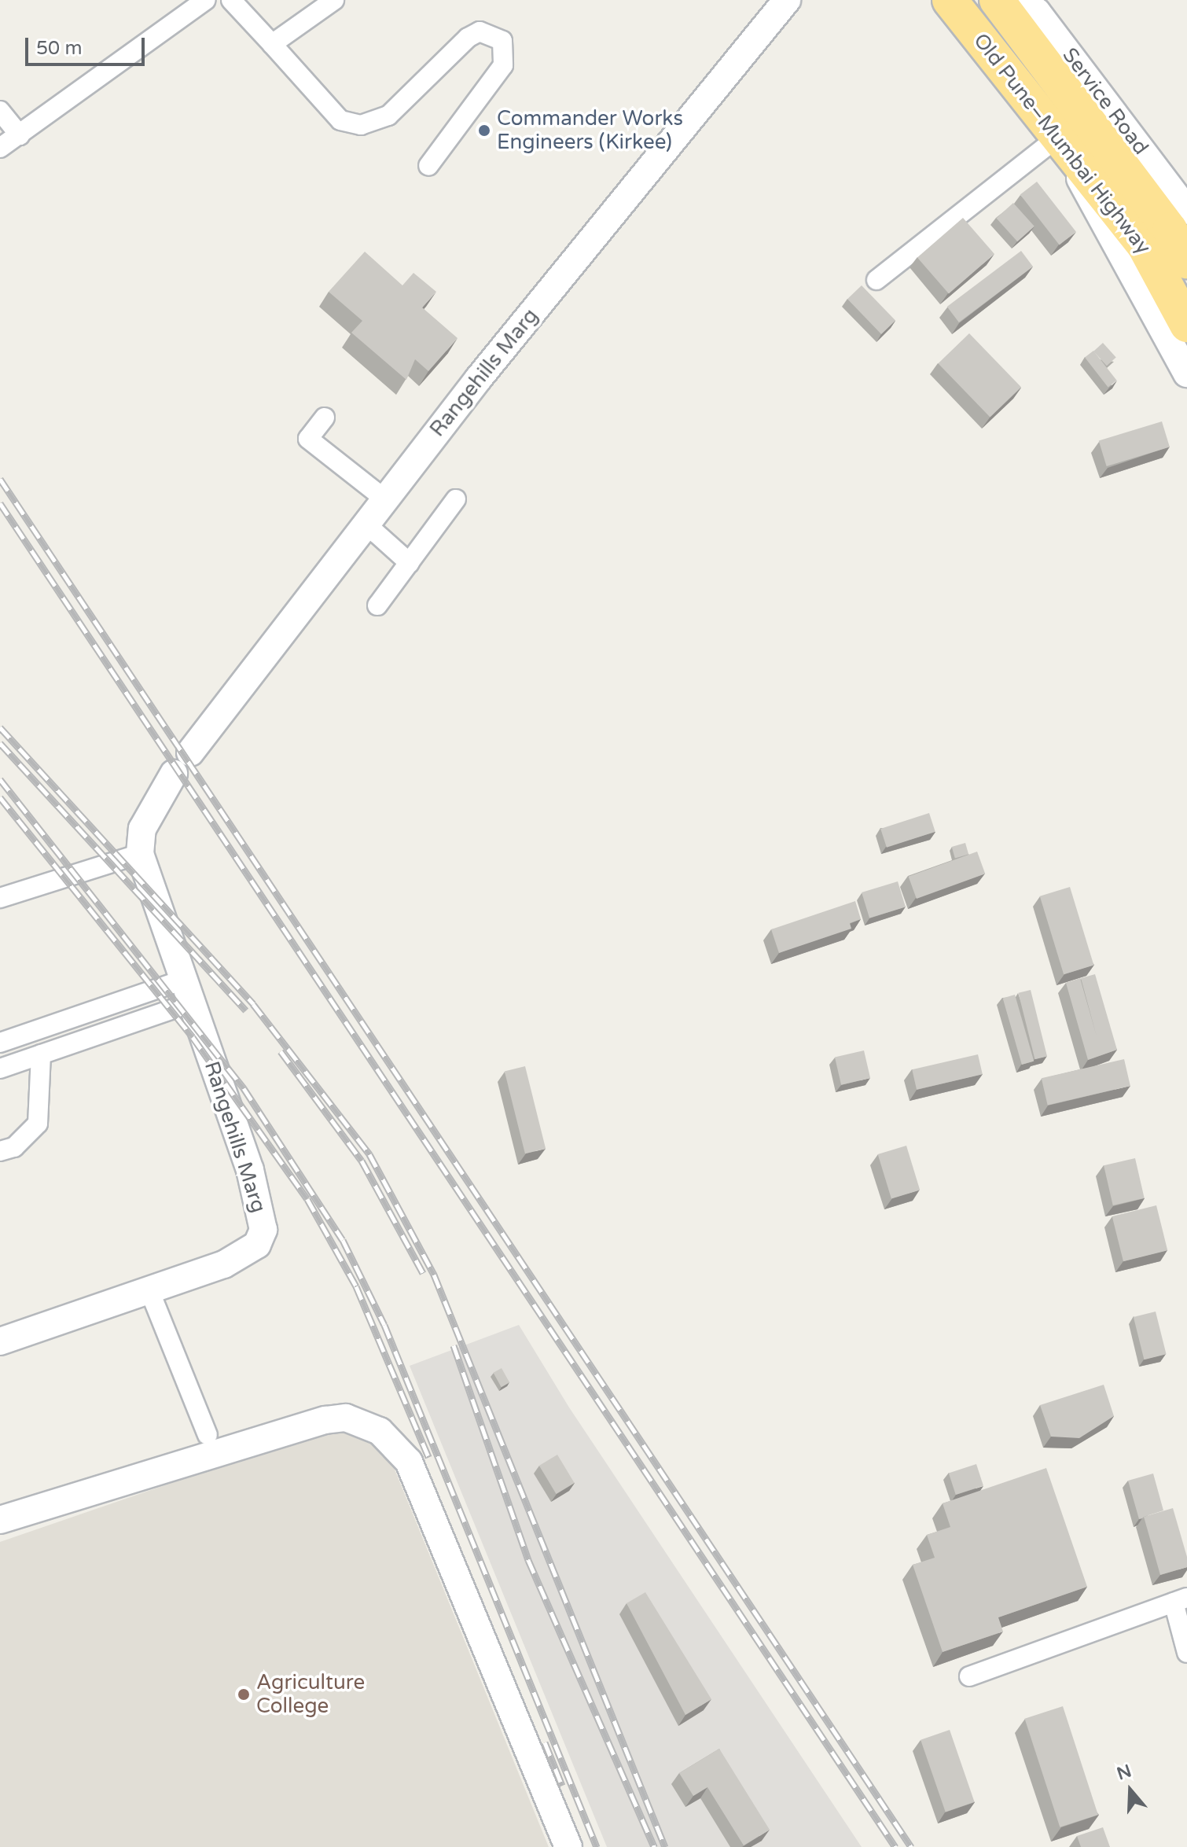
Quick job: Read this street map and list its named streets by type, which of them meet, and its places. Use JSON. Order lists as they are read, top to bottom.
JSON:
{
  "streets": {
    "highway": ["Old Pune–Mumbai Highway"],
    "main road": ["Service Road", "Rangehills Marg"]
  },
  "places": ["Commander Works Engineers (Kirkee)", "Agriculture College"],
  "scale_bar": "50 m",
  "north": "top"
}
